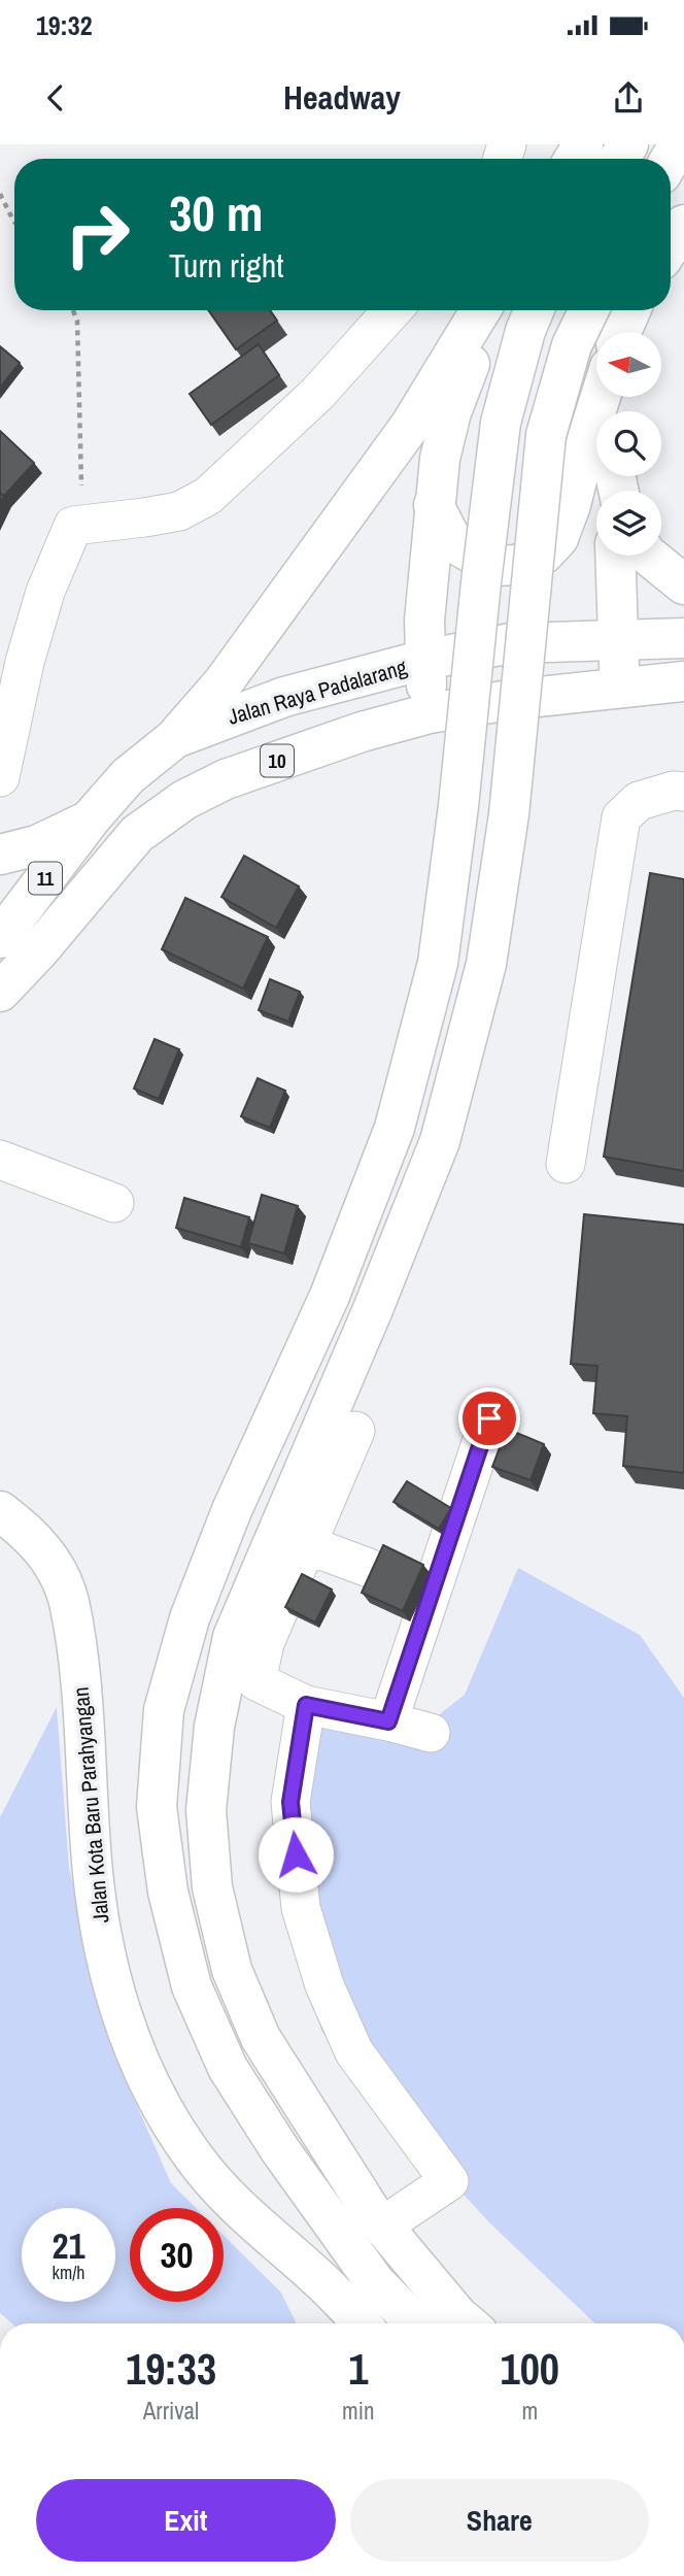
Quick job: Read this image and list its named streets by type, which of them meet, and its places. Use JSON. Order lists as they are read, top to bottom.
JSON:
{
  "streets": {
    "main road": [
      "Jalan Raya Padalarang",
      "10",
      "11",
      "Jalan Kota Baru Parahyangan"
    ]
  },
  "north": "left",
  "page": {
    "status": "19:32",
    "header": "Headway",
    "turn": ["30 m", "Turn right"],
    "speed": "21 km/h",
    "limit": "30",
    "eta": [
      "19:33",
      "Arrival",
      "1",
      "min",
      "100",
      "m"
    ],
    "buttons": ["Exit", "Share"]
  }
}
